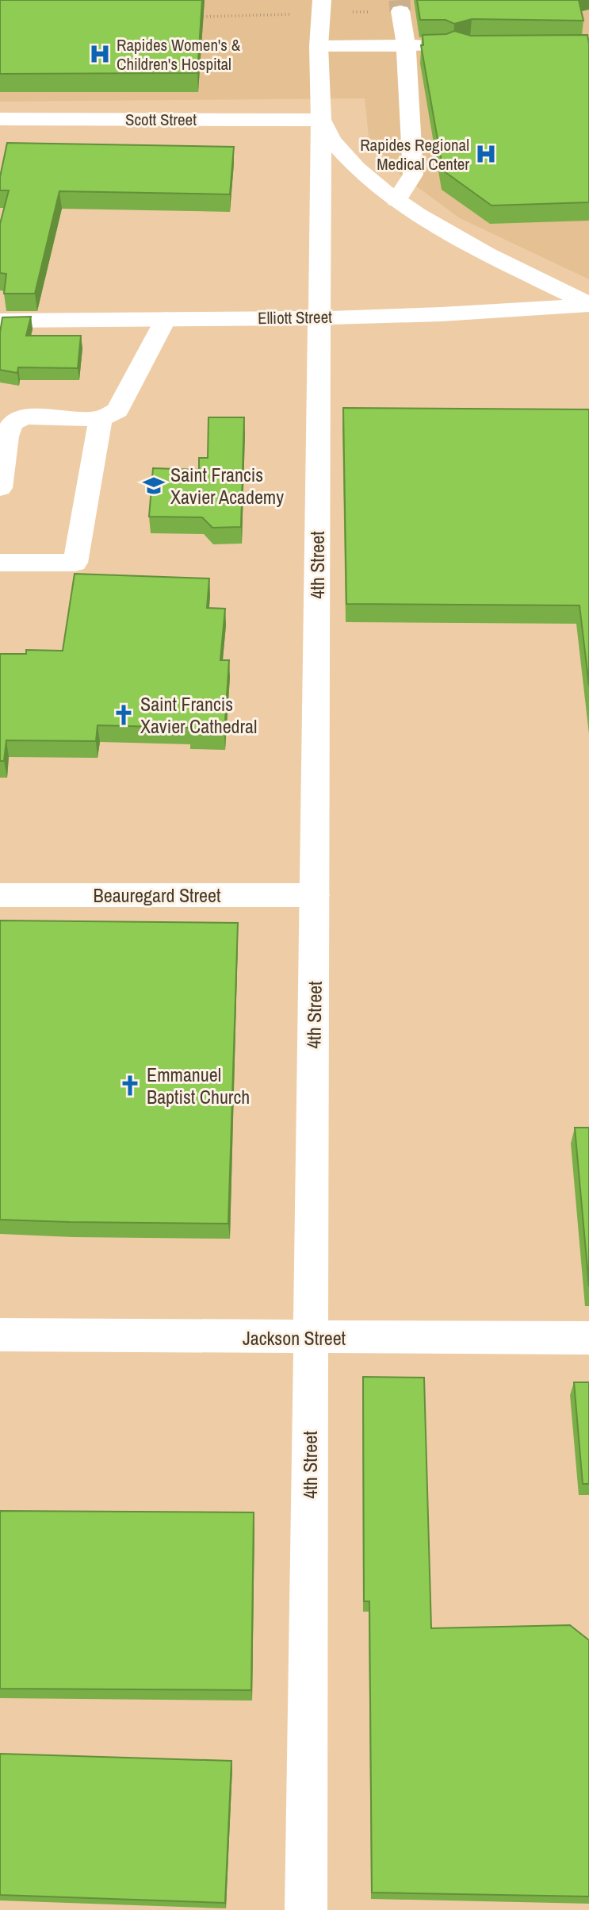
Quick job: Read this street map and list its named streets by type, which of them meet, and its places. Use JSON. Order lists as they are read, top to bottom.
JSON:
{
  "streets": {
    "main road": [
      "Scott Street",
      "Elliott Street",
      "4th Street",
      "Beauregard Street",
      "Jackson Street"
    ]
  },
  "crossings": [
    ["Scott Street", "Elliott Street"],
    ["Scott Street", "4th Street"],
    ["Elliott Street", "4th Street"],
    ["4th Street", "Beauregard Street"],
    ["4th Street", "Jackson Street"]
  ],
  "places": {
    "hospital": ["Rapides Women's & Children's Hospital", "Rapides Regional Medical Center"],
    "school or university": ["Saint Francis Xavier Academy"],
    "church": ["Saint Francis Xavier Cathedral", "Emmanuel Baptist Church"]
  }
}
